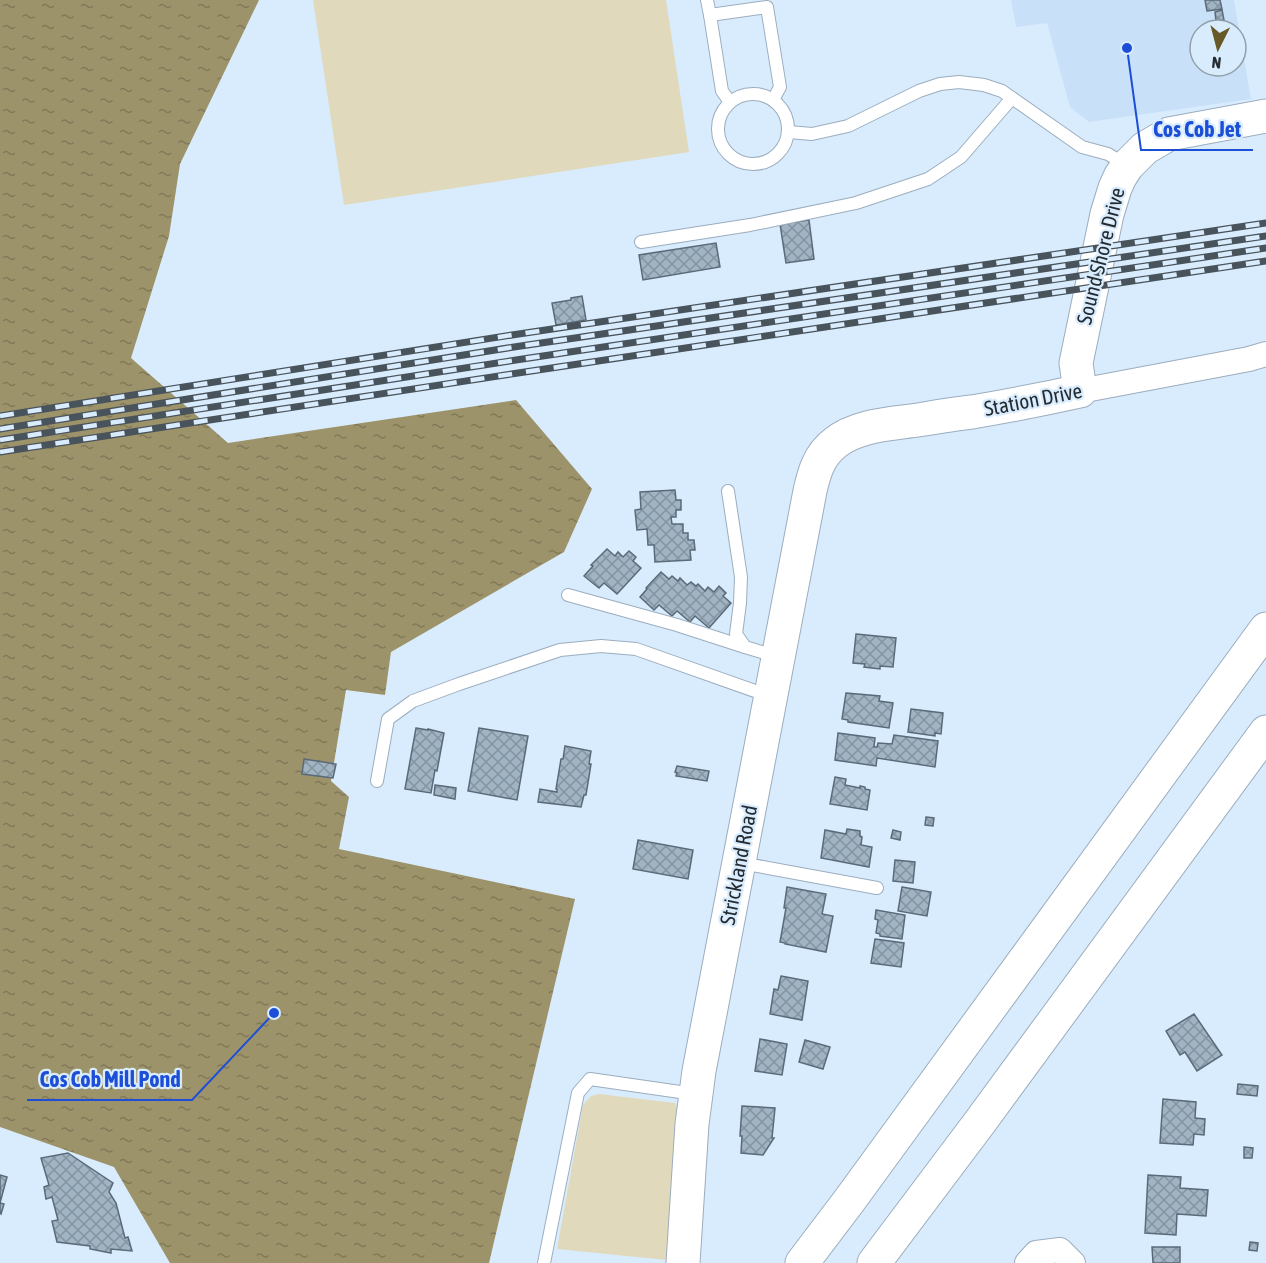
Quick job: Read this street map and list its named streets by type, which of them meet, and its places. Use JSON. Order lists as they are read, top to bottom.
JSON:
{
  "streets": {
    "main road": ["Sound Shore Drive", "Station Drive", "Strickland Road"]
  },
  "crossings": [
    ["Sound Shore Drive", "Station Drive"],
    ["Station Drive", "Strickland Road"]
  ],
  "places": ["Cos Cob Jet", "Cos Cob Mill Pond"],
  "north": "bottom"
}
